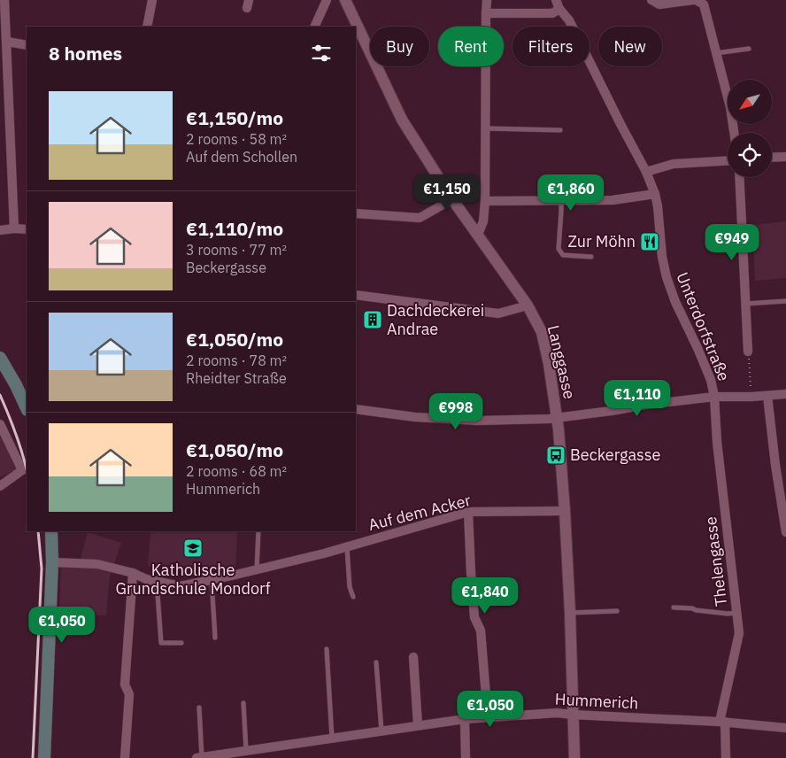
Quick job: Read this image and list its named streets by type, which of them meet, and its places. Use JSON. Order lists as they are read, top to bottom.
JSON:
{
  "streets": {
    "street": [
      "Unterdorfstraße",
      "Langgasse",
      "Auf dem Acker",
      "Thelengasse",
      "Hummerich"
    ]
  },
  "crossings": [
    ["Unterdorfstraße", "Thelengasse"],
    ["Langgasse", "Auf dem Acker"],
    ["Langgasse", "Hummerich"],
    ["Thelengasse", "Hummerich"]
  ],
  "places": {
    "restaurant": ["Zur Möhn"],
    "building": ["Dachdeckerei Andrae"],
    "bus stop": ["Beckergasse"],
    "school or university": ["Katholische Grundschule Mondorf"]
  },
  "north": "bottom left",
  "page": {
    "chip": [
      "Buy",
      "Rent",
      "Filters",
      "New"
    ],
    "heading": "8 homes",
    "list": [
      {
        "name": "€1,150/mo",
        "note": "2 rooms · 58 m² · Auf dem Schollen"
      },
      {
        "name": "€1,110/mo",
        "note": "3 rooms · 77 m² · Beckergasse"
      },
      {
        "name": "€1,050/mo",
        "note": "2 rooms · 78 m² · Rheidter Straße"
      },
      {
        "name": "€1,050/mo",
        "note": "2 rooms · 68 m² · Hummerich"
      }
    ],
    "price": [
      "€1,150",
      "€1,860",
      "€949",
      "€1,110",
      "€998",
      "€1,840",
      "€1,050",
      "€1,050"
    ]
  }
}
